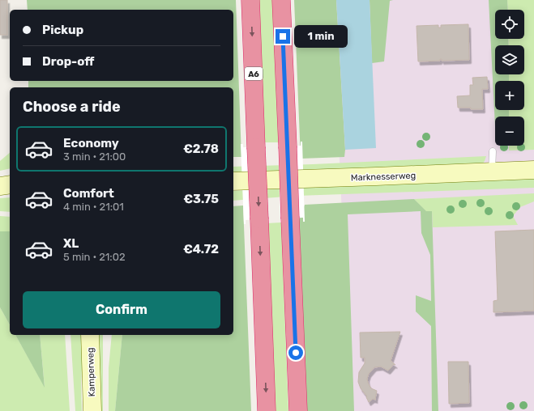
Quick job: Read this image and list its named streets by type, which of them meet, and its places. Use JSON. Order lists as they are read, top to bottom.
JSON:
{
  "streets": {
    "highway": ["A6"],
    "main road": ["Marknesserweg", "Kamperweg"]
  },
  "page": {
    "map_buttons": ["+", "−"],
    "banner": ["Pickup", "Drop-off"],
    "bubble": "1 min",
    "heading": "Choose a ride",
    "list": [
      {
        "name": "Economy",
        "note": "3 min · 21:00",
        "value": "€2.78"
      },
      {
        "name": "Comfort",
        "note": "4 min · 21:01",
        "value": "€3.75"
      },
      {
        "name": "XL",
        "note": "5 min · 21:02",
        "value": "€4.72"
      }
    ],
    "buttons": "Confirm"
  }
}
